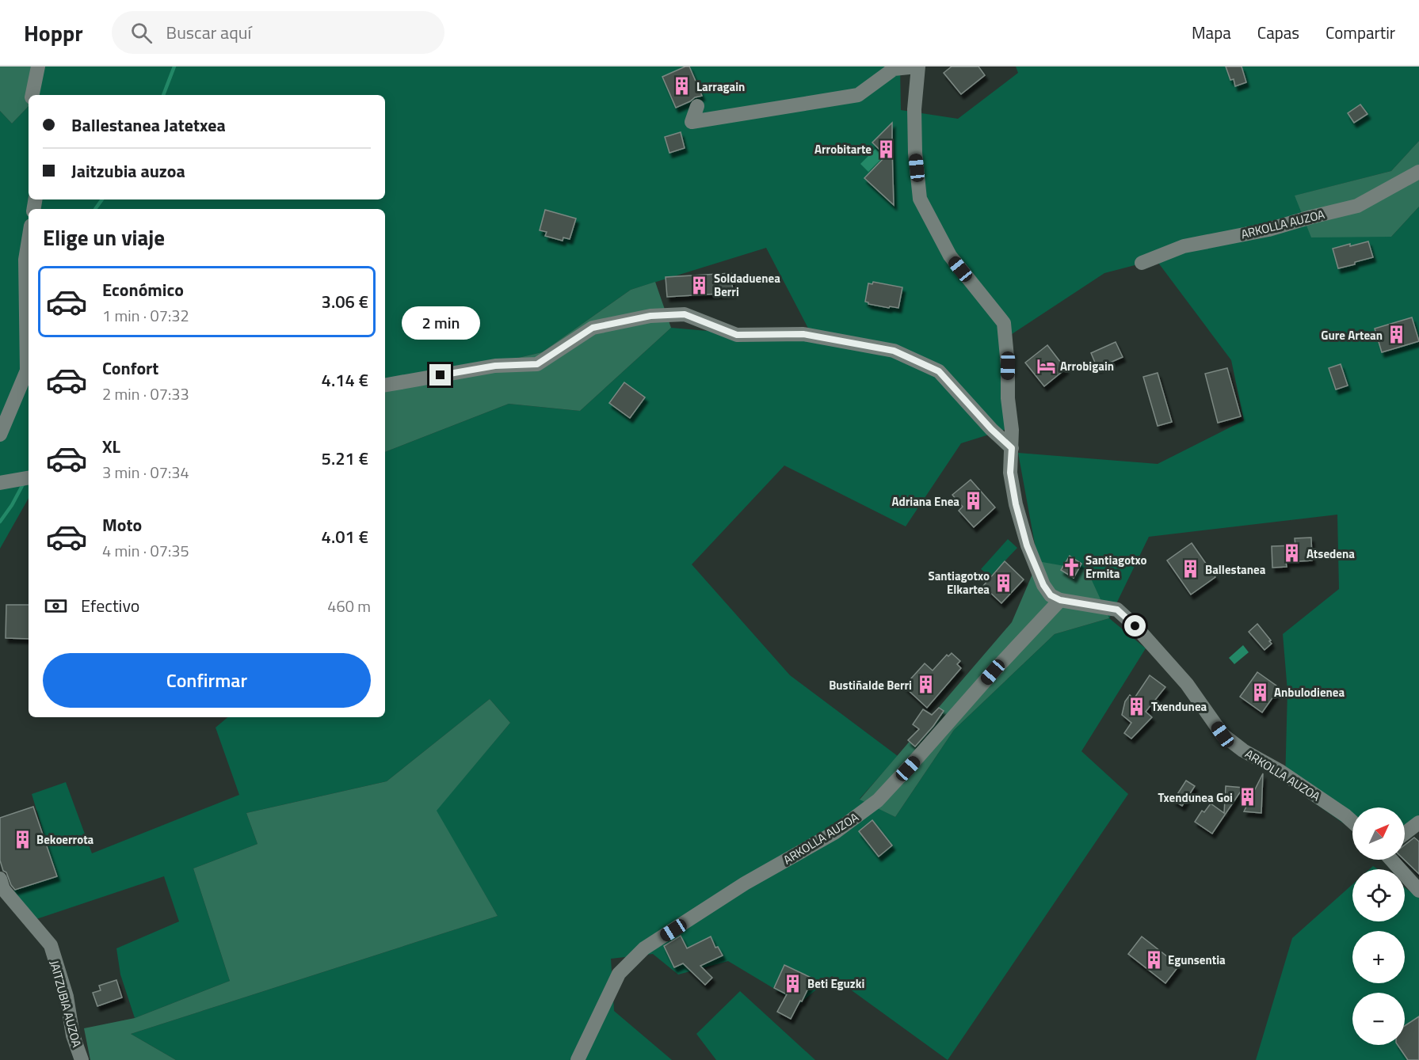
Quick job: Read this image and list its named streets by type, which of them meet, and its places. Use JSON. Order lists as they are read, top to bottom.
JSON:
{
  "streets": {
    "street": ["ARKOLLA AUZOA", "JAITZUBIA AUZOA"]
  },
  "places": {
    "building": [
      "Larragain",
      "Arrobitarte",
      "Soldaduenea Berri",
      "Gure Artean",
      "Adriana Enea",
      "Atsedena",
      "Ballestanea",
      "Santiagotxo Elkartea",
      "Bustiñalde Berri",
      "Anbulodienea",
      "Txendunea",
      "Txendunea Goi",
      "Bekoerrota",
      "Egunsentia",
      "Beti Eguzki"
    ],
    "hotel": ["Arrobigain"],
    "church": ["Santiagotxo Ermita"]
  },
  "north": "top right",
  "page": {
    "header": "Hoppr",
    "search": "Buscar aquí",
    "nav": ["Mapa", "Capas", "Compartir"],
    "banner": ["Ballestanea Jatetxea", "Jaitzubia auzoa"],
    "heading": "Elige un viaje",
    "list": [
      {
        "name": "Económico",
        "note": "1 min · 07:32",
        "value": "3.06 €"
      },
      {
        "name": "Confort",
        "note": "2 min · 07:33",
        "value": "4.14 €"
      },
      {
        "name": "XL",
        "note": "3 min · 07:34",
        "value": "5.21 €"
      },
      {
        "name": "Moto",
        "note": "4 min · 07:35",
        "value": "4.01 €"
      }
    ],
    "bubble": "2 min",
    "pay": ["Efectivo", "460 m"],
    "buttons": "Confirmar",
    "map_buttons": ["+", "−"]
  }
}
